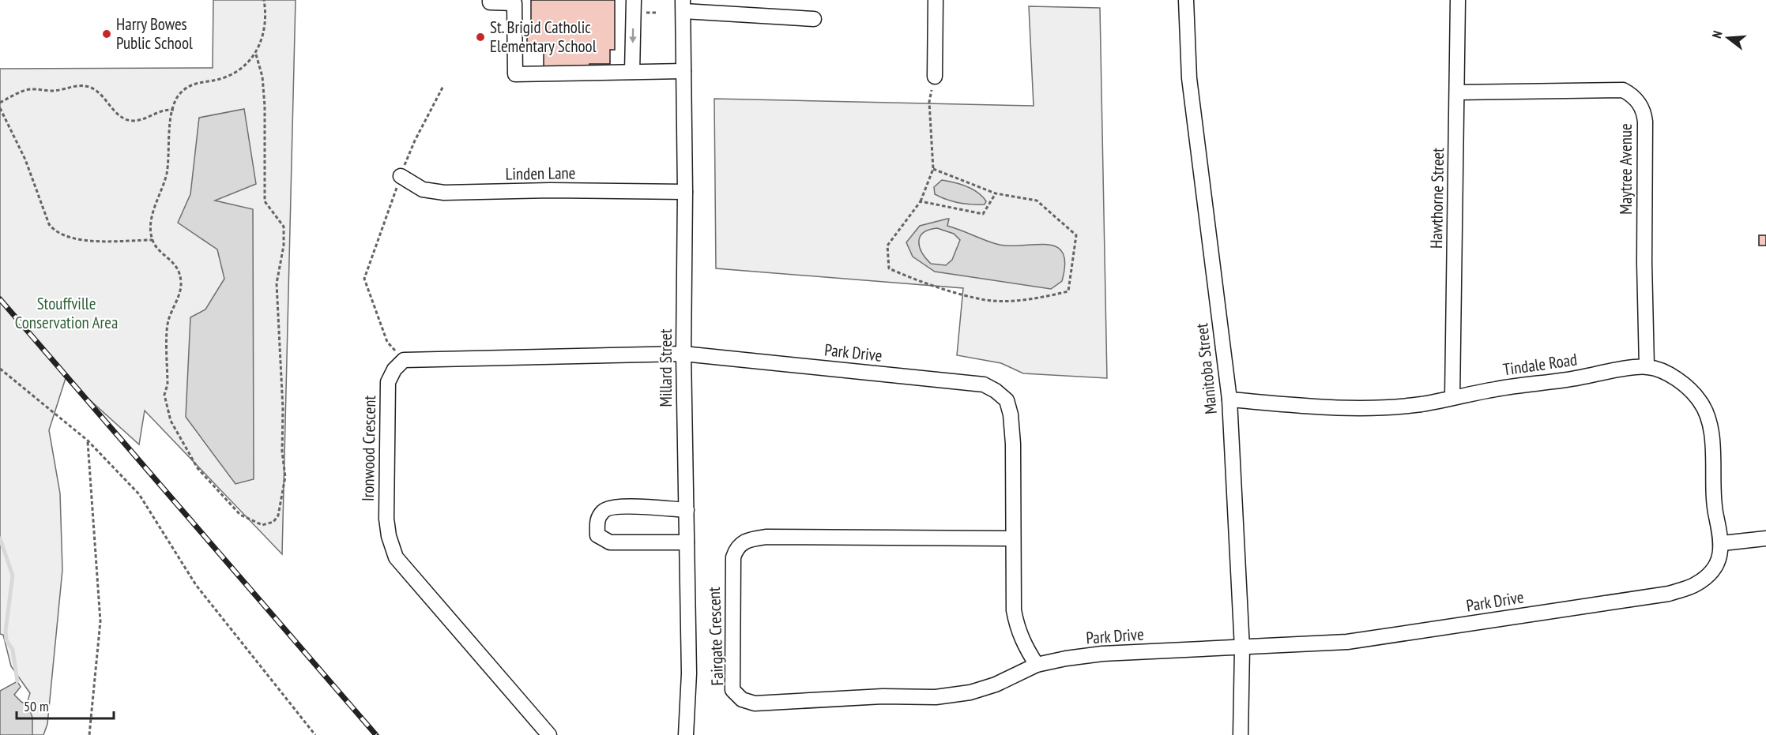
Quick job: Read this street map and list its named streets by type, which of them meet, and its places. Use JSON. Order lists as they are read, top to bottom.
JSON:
{
  "streets": {
    "street": [
      "Maytree Avenue",
      "Linden Lane",
      "Hawthorne Street",
      "Park Drive",
      "Tindale Road",
      "Millard Street",
      "Manitoba Street",
      "Ironwood Crescent",
      "Fairgate Crescent"
    ]
  },
  "crossings": [
    ["Maytree Avenue", "Hawthorne Street"],
    ["Maytree Avenue", "Tindale Road"],
    ["Linden Lane", "Millard Street"],
    ["Hawthorne Street", "Tindale Road"],
    ["Park Drive", "Millard Street"],
    ["Park Drive", "Manitoba Street"],
    ["Park Drive", "Fairgate Crescent"],
    ["Tindale Road", "Manitoba Street"]
  ],
  "parks": ["Stouffville Conservation Area"],
  "places": ["Harry Bowes Public School", "St. Brigid Catholic Elementary School"],
  "scale_bar": "50 m",
  "north": "left"
}
